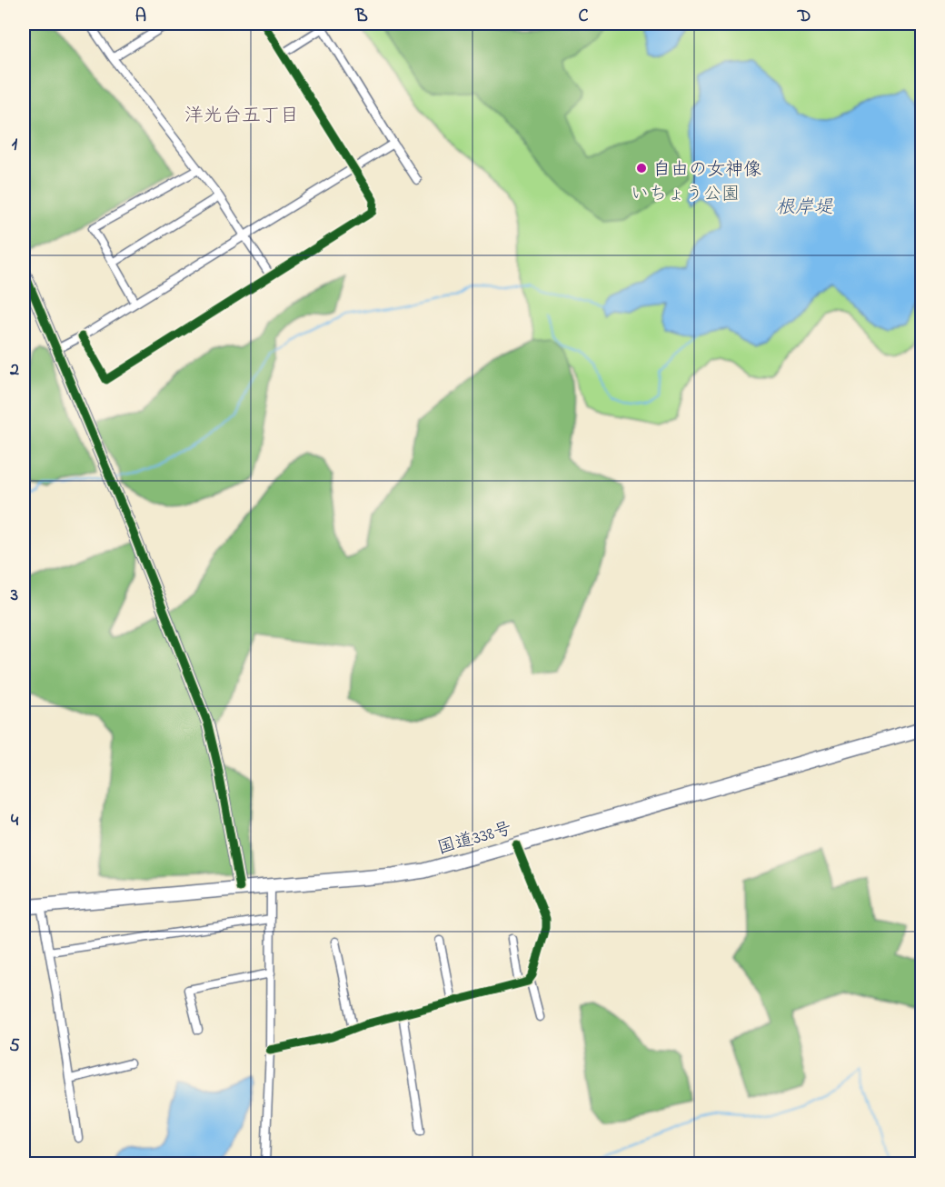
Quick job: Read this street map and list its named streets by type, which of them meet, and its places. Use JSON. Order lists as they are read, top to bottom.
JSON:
{
  "streets": {
    "highway": ["国道338号"]
  },
  "districts": ["洋光台五丁目"],
  "water": ["根岸堤"],
  "parks": ["いちょう公園"],
  "places": ["自由の女神像"],
  "grid": {
    "columns": [
      "A",
      "B",
      "C",
      "D"
    ],
    "rows": [
      "1",
      "2",
      "3",
      "4",
      "5"
    ]
  }
}
